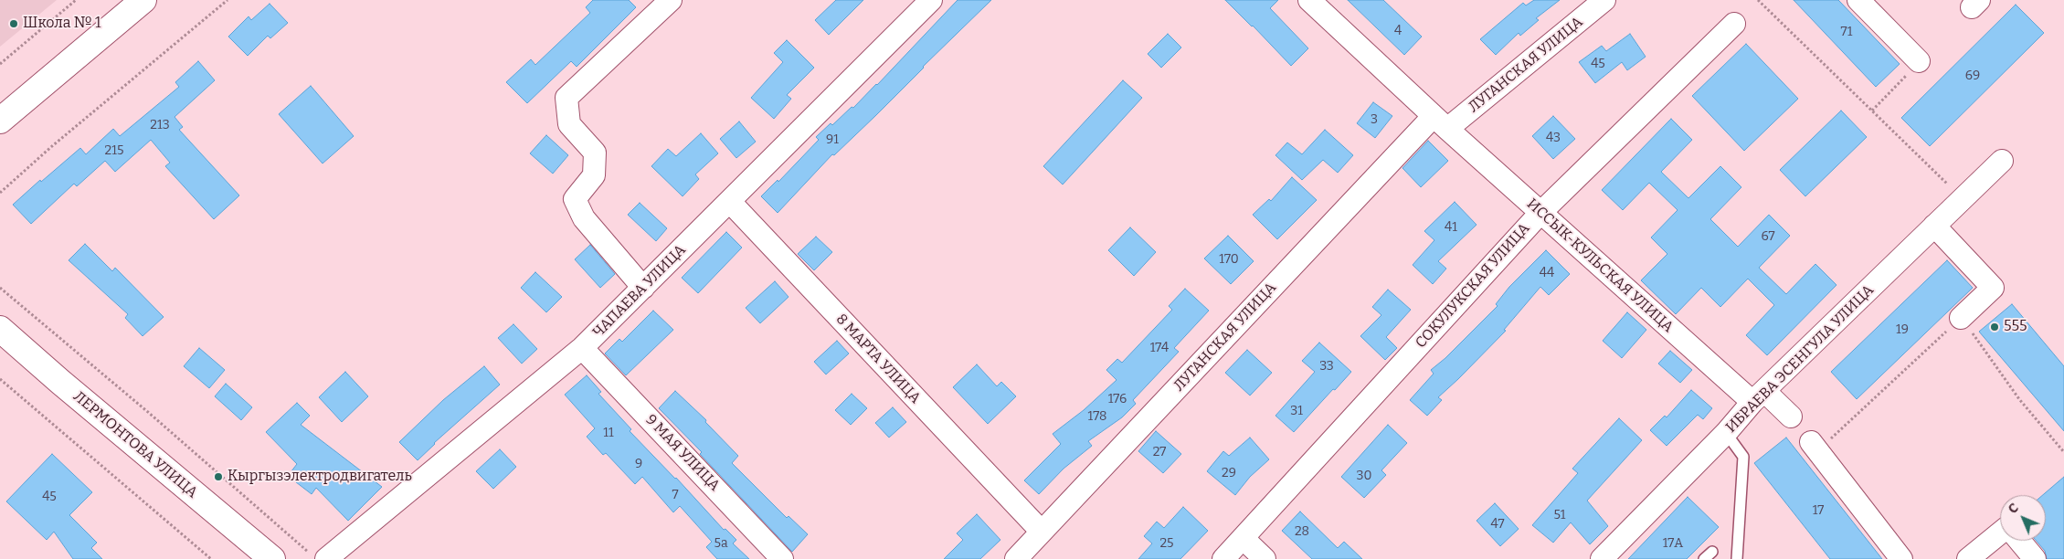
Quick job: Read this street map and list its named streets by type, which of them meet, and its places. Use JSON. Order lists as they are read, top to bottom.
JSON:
{
  "streets": {
    "main road": ["ЛЕРМОНТОВА УЛИЦА"],
    "street": [
      "ЛУГАНСКАЯ УЛИЦА",
      "ИССЫК-КУЛЬСКАЯ УЛИЦА",
      "СОКУЛУКСКАЯ УЛИЦА",
      "ЧАПАЕВА УЛИЦА",
      "8 МАРТА УЛИЦА",
      "ИБРАЕВА ЭСЕНГУЛА УЛИЦА",
      "9 МАЯ УЛИЦА"
    ]
  },
  "crossings": [
    ["ЛУГАНСКАЯ УЛИЦА", "ИССЫК-КУЛЬСКАЯ УЛИЦА"],
    ["ЛУГАНСКАЯ УЛИЦА", "8 МАРТА УЛИЦА"],
    ["ИССЫК-КУЛЬСКАЯ УЛИЦА", "СОКУЛУКСКАЯ УЛИЦА"],
    ["ИССЫК-КУЛЬСКАЯ УЛИЦА", "ИБРАЕВА ЭСЕНГУЛА УЛИЦА"],
    ["ЧАПАЕВА УЛИЦА", "8 МАРТА УЛИЦА"],
    ["ЧАПАЕВА УЛИЦА", "9 МАЯ УЛИЦА"]
  ],
  "places": ["Школа № 1", "555", "Кыргызэлектродвигатель"],
  "house_numbers": [
    "4",
    "71",
    "45",
    "69",
    "3",
    "213",
    "43",
    "91",
    "215",
    "41",
    "67",
    "170",
    "44",
    "19",
    "174",
    "33",
    "176",
    "31",
    "178",
    "11",
    "27",
    "9",
    "29",
    "30",
    "7",
    "45",
    "17",
    "51",
    "47",
    "28",
    "5а",
    "25",
    "17А"
  ],
  "north": "top left"
}
